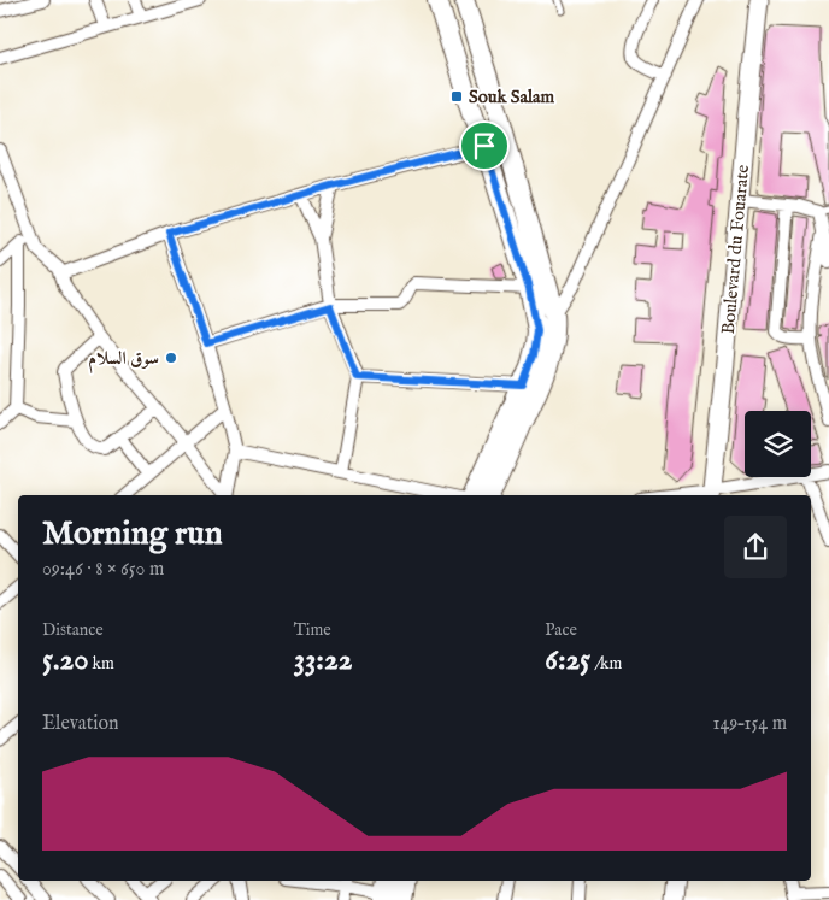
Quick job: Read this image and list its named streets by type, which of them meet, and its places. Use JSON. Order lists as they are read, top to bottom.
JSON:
{
  "streets": {
    "street": ["Boulevard du Fouarate"]
  },
  "places": {
    "transit": ["Souk Salam"],
    "other": ["سوق السلام"]
  },
  "page": {
    "heading": ["Morning run", "09:46 · 8 × 650 m"],
    "stats": [
      ["Distance", "5.20 km"],
      ["Time", "33:22"],
      ["Pace", "6:25 /km"]
    ],
    "chart": ["Elevation", "149–154 m"]
  }
}
